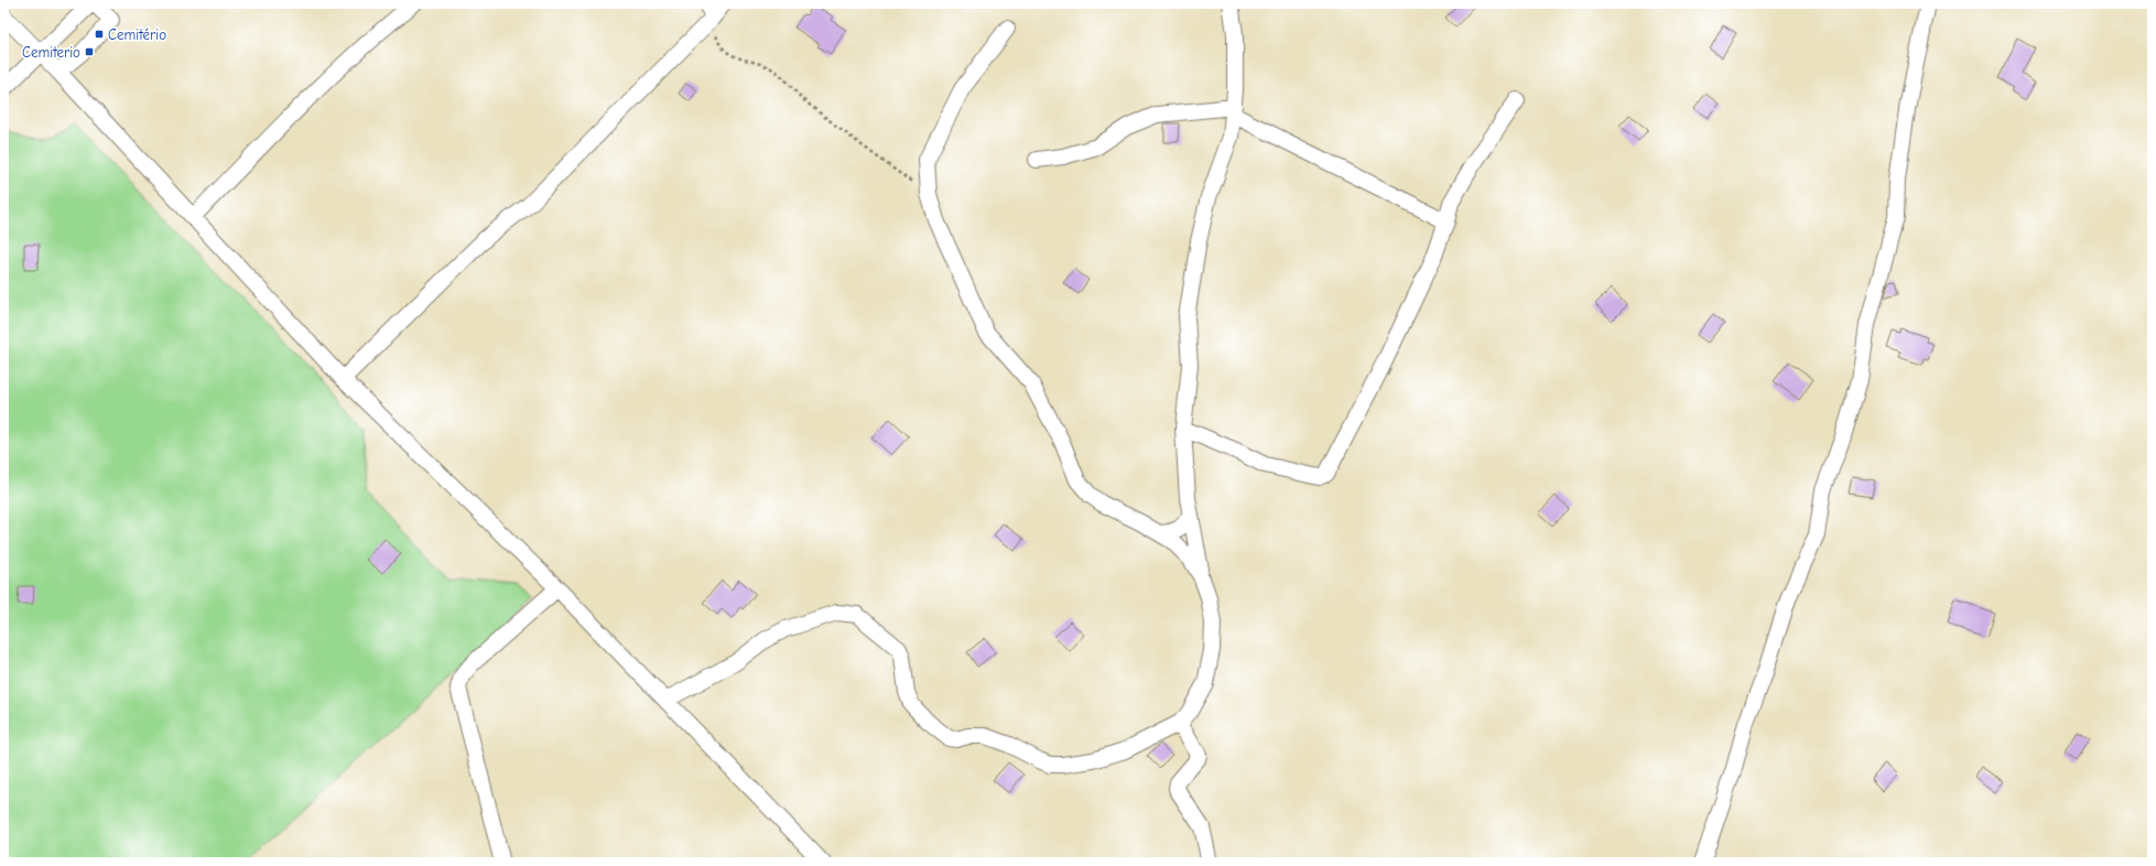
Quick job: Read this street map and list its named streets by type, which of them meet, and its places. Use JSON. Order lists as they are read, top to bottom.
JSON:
{
  "places": {
    "transit": ["Cemitério", "Cemiterio"]
  }
}
